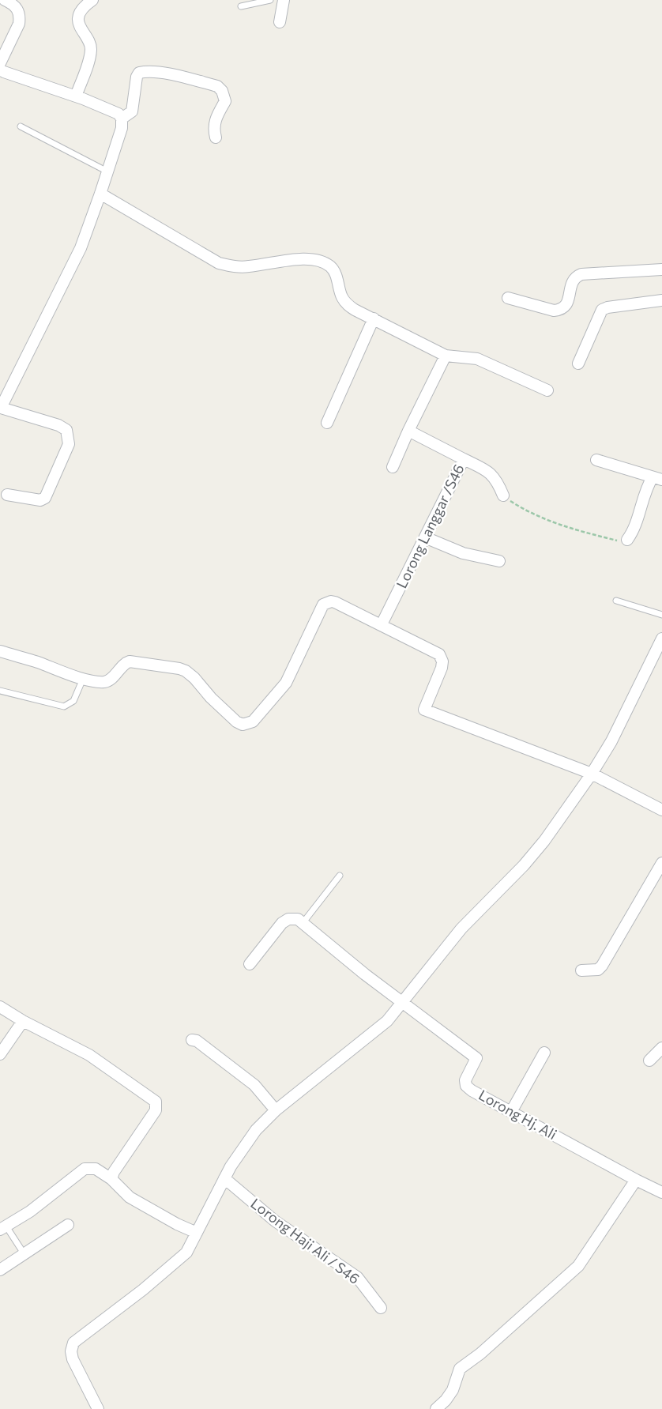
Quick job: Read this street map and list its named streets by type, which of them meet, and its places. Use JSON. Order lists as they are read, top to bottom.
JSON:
{
  "streets": {
    "street": ["Lorong Langgar /S46", "Lorong Hj. Ali", "Lorong Haji Ali / S46"]
  }
}
